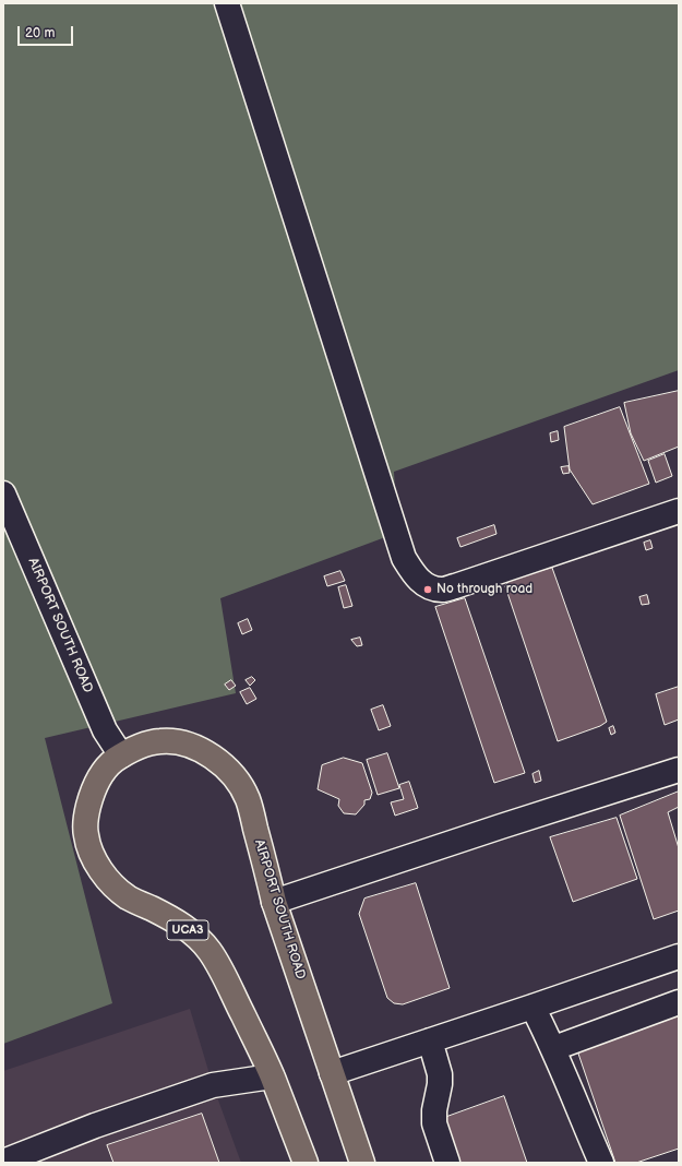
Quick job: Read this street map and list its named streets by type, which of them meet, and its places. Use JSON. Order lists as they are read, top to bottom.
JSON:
{
  "streets": {
    "main road": ["AIRPORT SOUTH ROAD", "UCA3"]
  },
  "places": ["No through road"],
  "scale_bar": "20 m"
}
